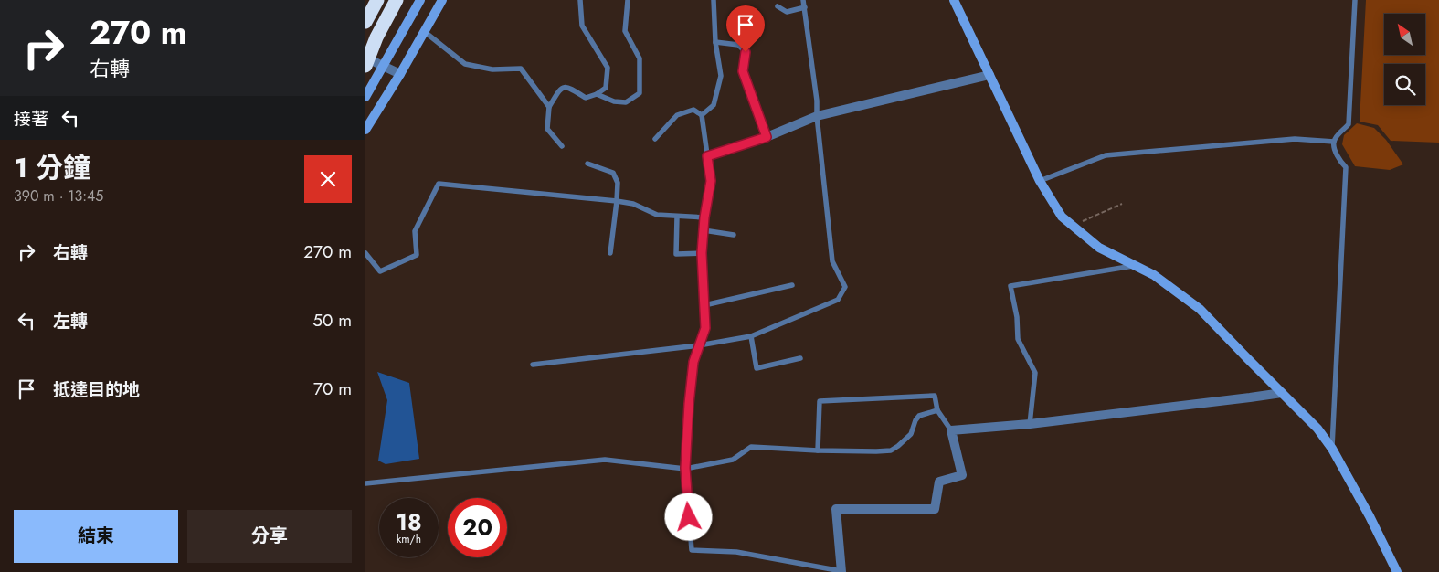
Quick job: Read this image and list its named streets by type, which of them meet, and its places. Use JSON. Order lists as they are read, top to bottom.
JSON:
{
  "north": "top left",
  "page": {
    "turn": ["270 m", "右轉"],
    "then": "接著",
    "heading": ["1 分鐘", "390 m · 13:45"],
    "list": [
      {
        "name": "右轉",
        "value": "270 m"
      },
      {
        "name": "左轉",
        "value": "50 m"
      },
      {
        "name": "抵達目的地",
        "value": "70 m"
      }
    ],
    "speed": "18 km/h",
    "limit": "20",
    "buttons": ["結束", "分享"]
  }
}
